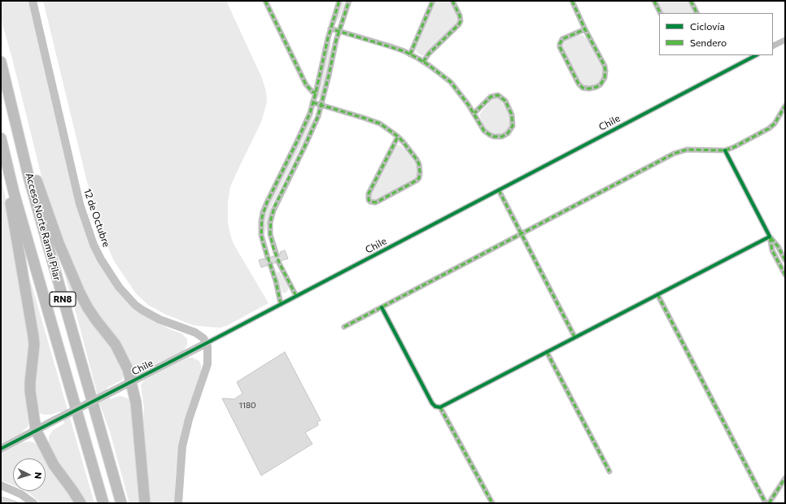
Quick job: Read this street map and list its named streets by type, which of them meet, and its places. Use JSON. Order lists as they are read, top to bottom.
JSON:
{
  "streets": {
    "highway": ["Acceso Norte Ramal Pilar", "RN8"],
    "street": ["Chile", "12 de Octubre"]
  },
  "crossings": [
    ["Chile", "12 de Octubre"]
  ],
  "house_numbers": ["1180"],
  "legend": ["Ciclovía", "Sendero"],
  "north": "right"
}
